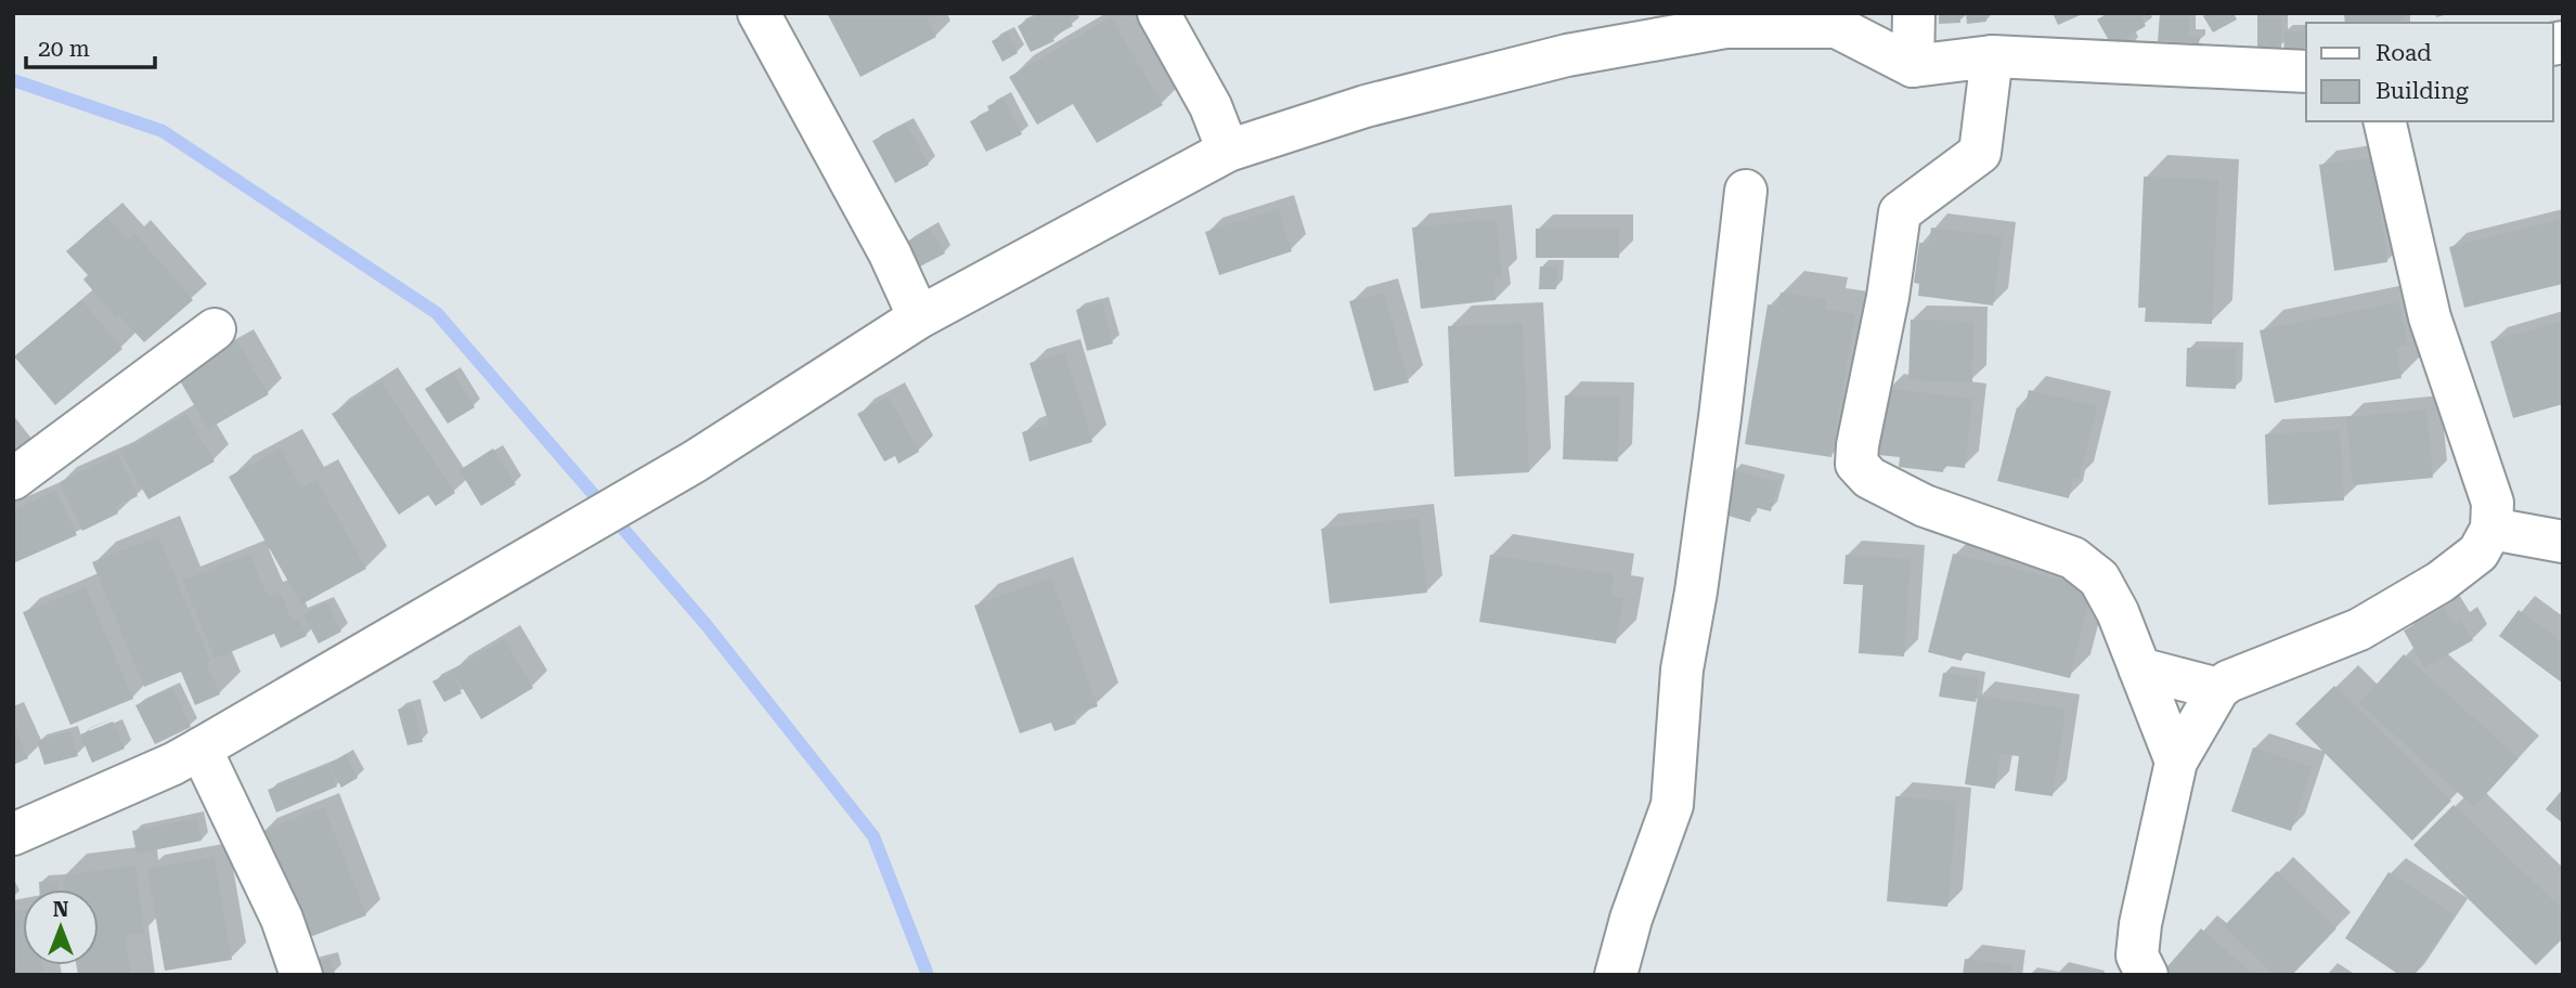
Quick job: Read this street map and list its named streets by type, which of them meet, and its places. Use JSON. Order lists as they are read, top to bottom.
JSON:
{
  "legend": ["Road", "Building"],
  "scale_bar": "20 m",
  "north": "top"
}
